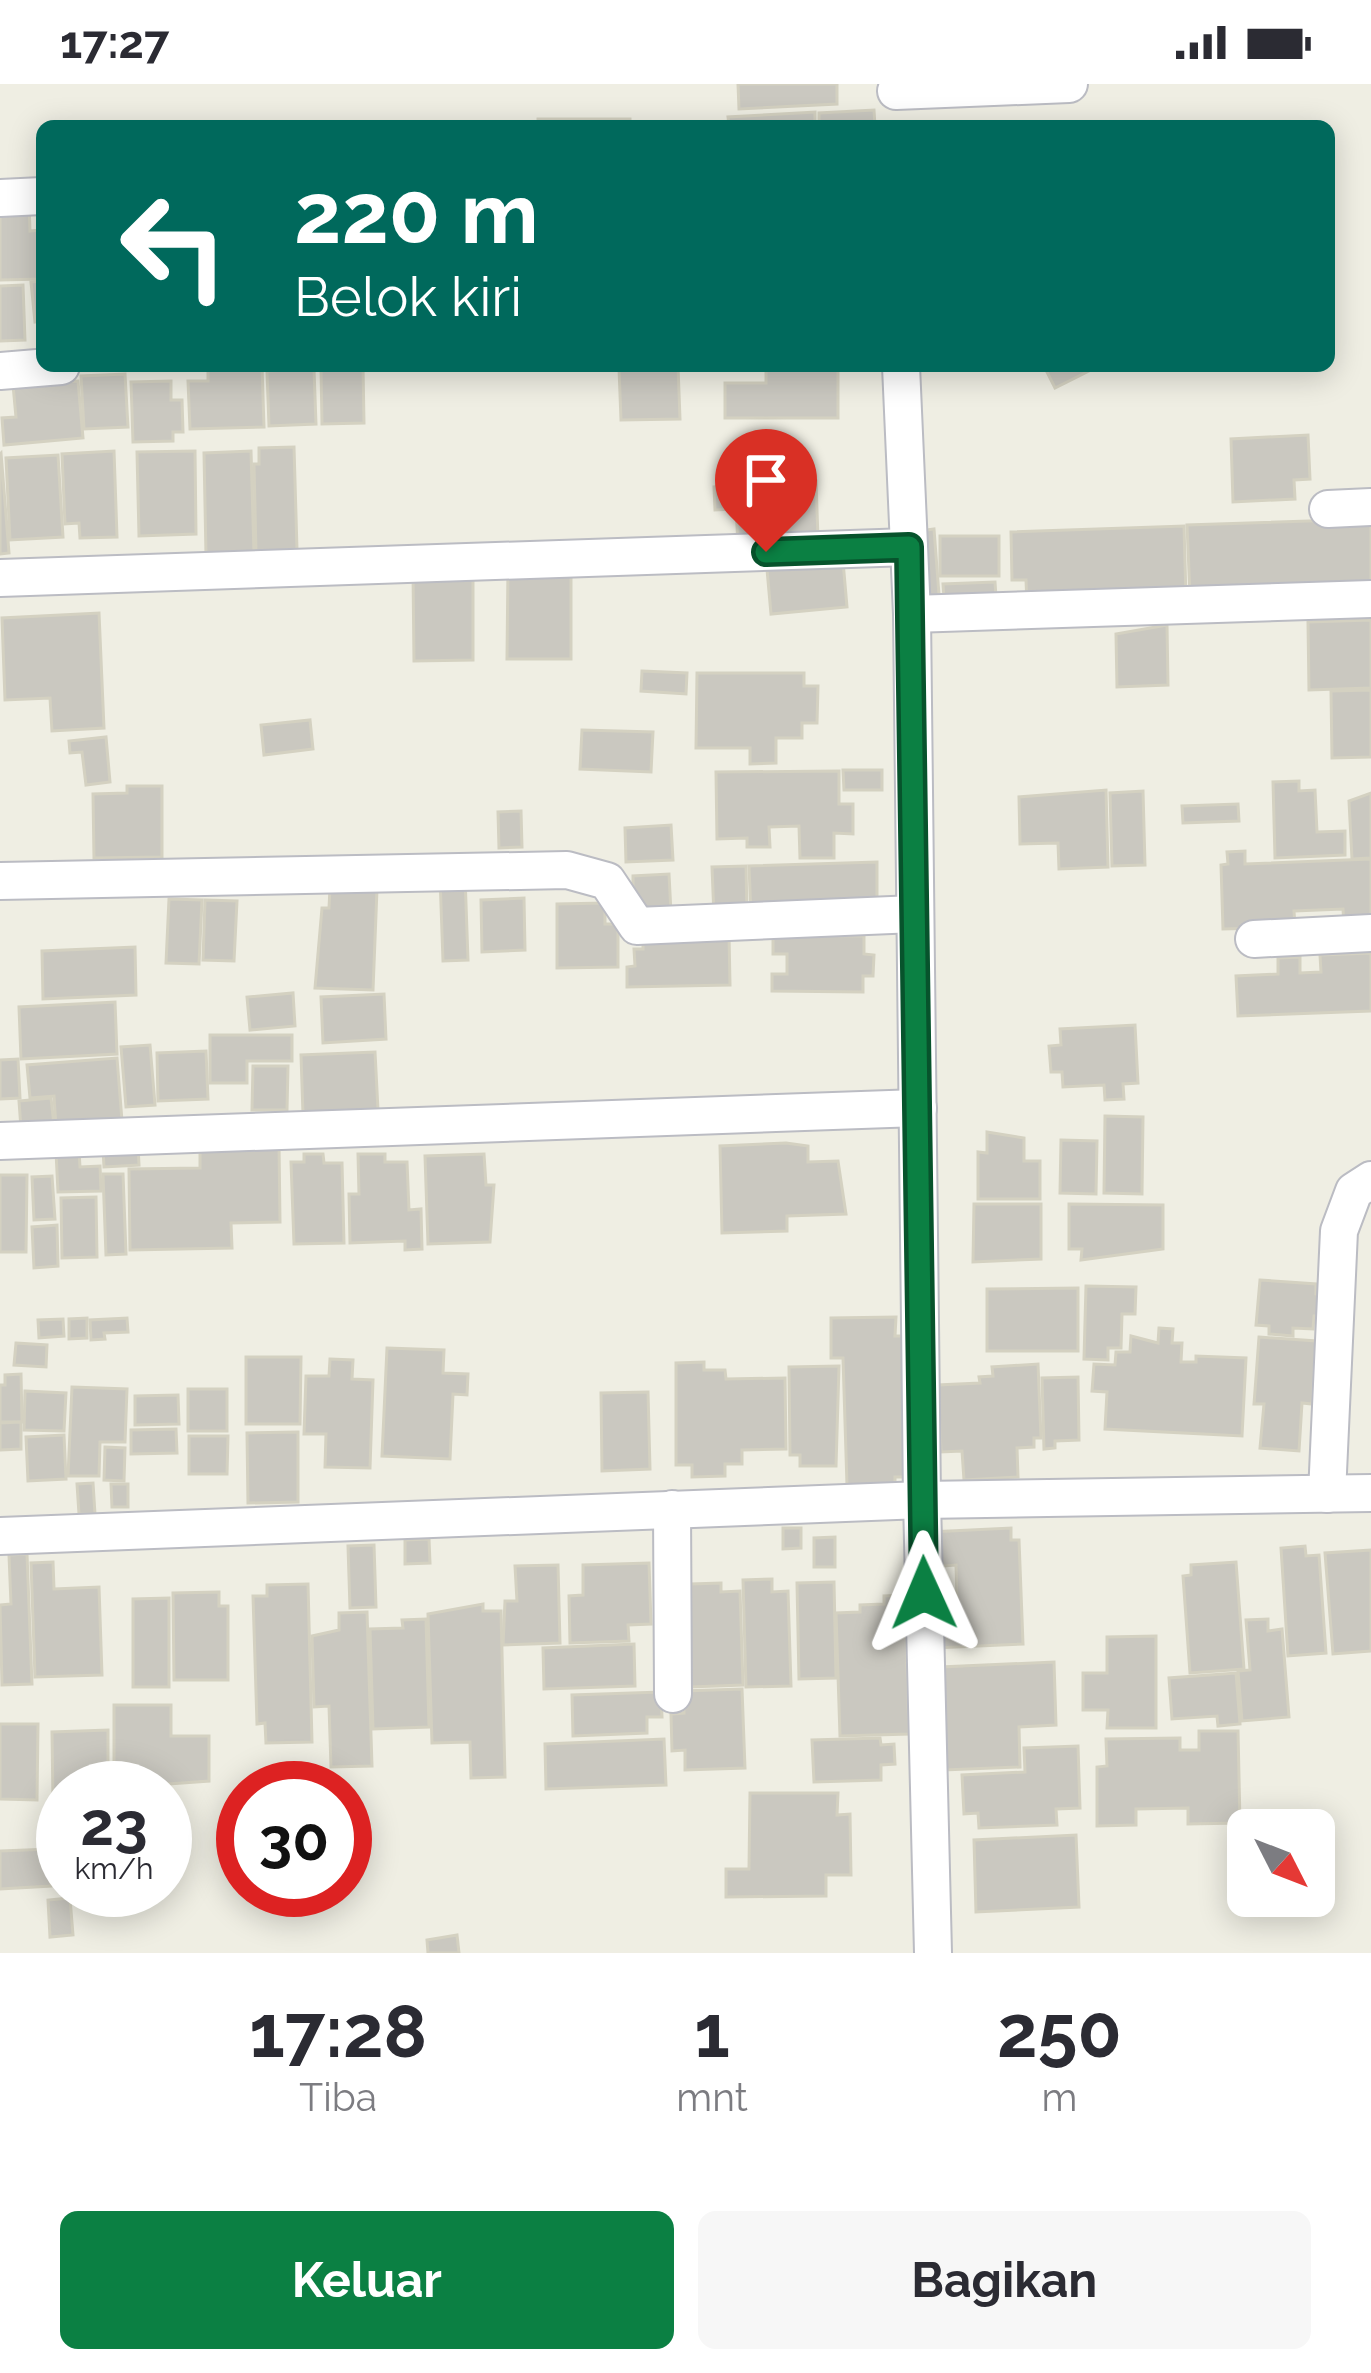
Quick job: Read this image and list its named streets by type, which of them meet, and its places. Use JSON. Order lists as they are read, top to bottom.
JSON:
{
  "north": "bottom right",
  "page": {
    "status": "17:27",
    "turn": ["220 m", "Belok kiri"],
    "speed": "23 km/h",
    "limit": "30",
    "eta": [
      "17:28",
      "Tiba",
      "1",
      "mnt",
      "250",
      "m"
    ],
    "buttons": ["Keluar", "Bagikan"]
  }
}
